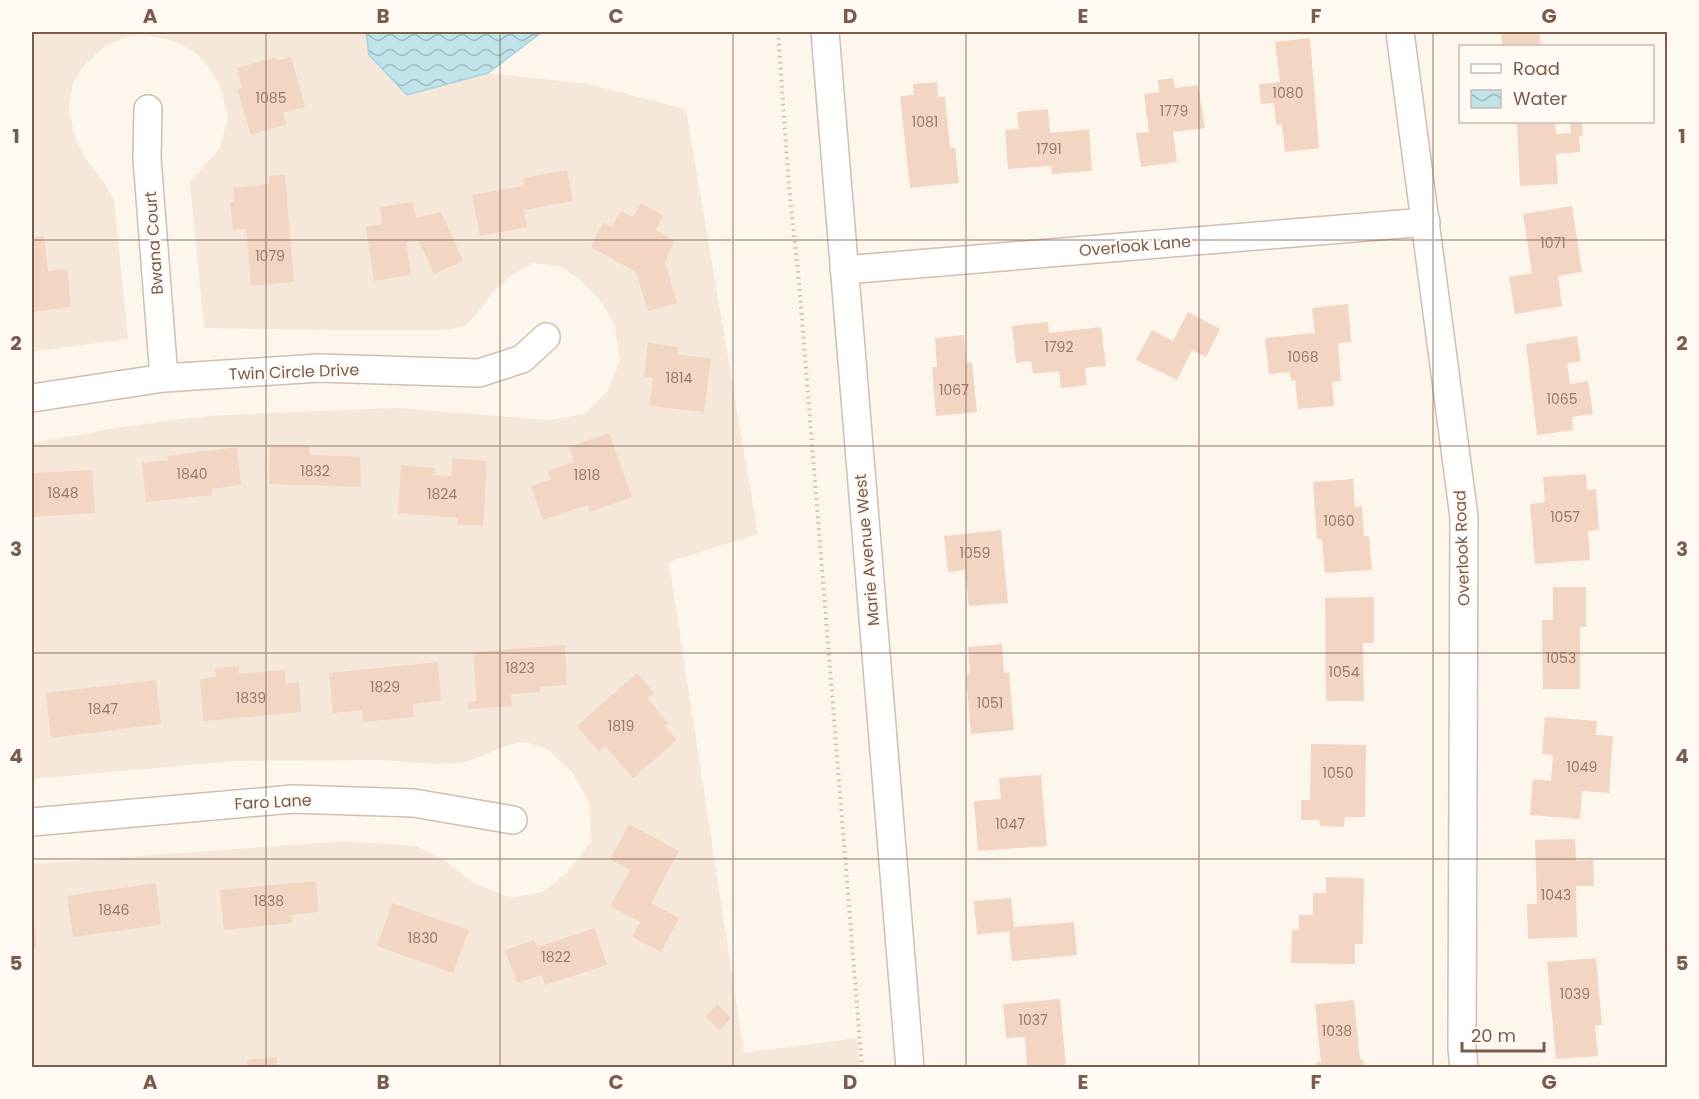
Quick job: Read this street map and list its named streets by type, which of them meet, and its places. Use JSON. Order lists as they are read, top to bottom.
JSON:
{
  "streets": {
    "street": [
      "Bwana Court",
      "Overlook Lane",
      "Twin Circle Drive",
      "Overlook Road",
      "Marie Avenue West",
      "Faro Lane"
    ]
  },
  "crossings": [
    ["Bwana Court", "Twin Circle Drive"],
    ["Overlook Lane", "Overlook Road"],
    ["Overlook Lane", "Marie Avenue West"]
  ],
  "house_numbers": [
    "1080",
    "1085",
    "1779",
    "1081",
    "1791",
    "1071",
    "1079",
    "1792",
    "1068",
    "1814",
    "1067",
    "1065",
    "1832",
    "1840",
    "1818",
    "1848",
    "1824",
    "1057",
    "1060",
    "1059",
    "1053",
    "1823",
    "1054",
    "1829",
    "1839",
    "1051",
    "1847",
    "1819",
    "1049",
    "1050",
    "1047",
    "1043",
    "1838",
    "1846",
    "1830",
    "1822",
    "1039",
    "1037",
    "1038"
  ],
  "legend": ["Road", "Water"],
  "scale_bar": "20 m",
  "grid": {
    "columns": [
      "A",
      "B",
      "C",
      "D",
      "E",
      "F",
      "G"
    ],
    "rows": [
      "1",
      "2",
      "3",
      "4",
      "5"
    ]
  }
}
